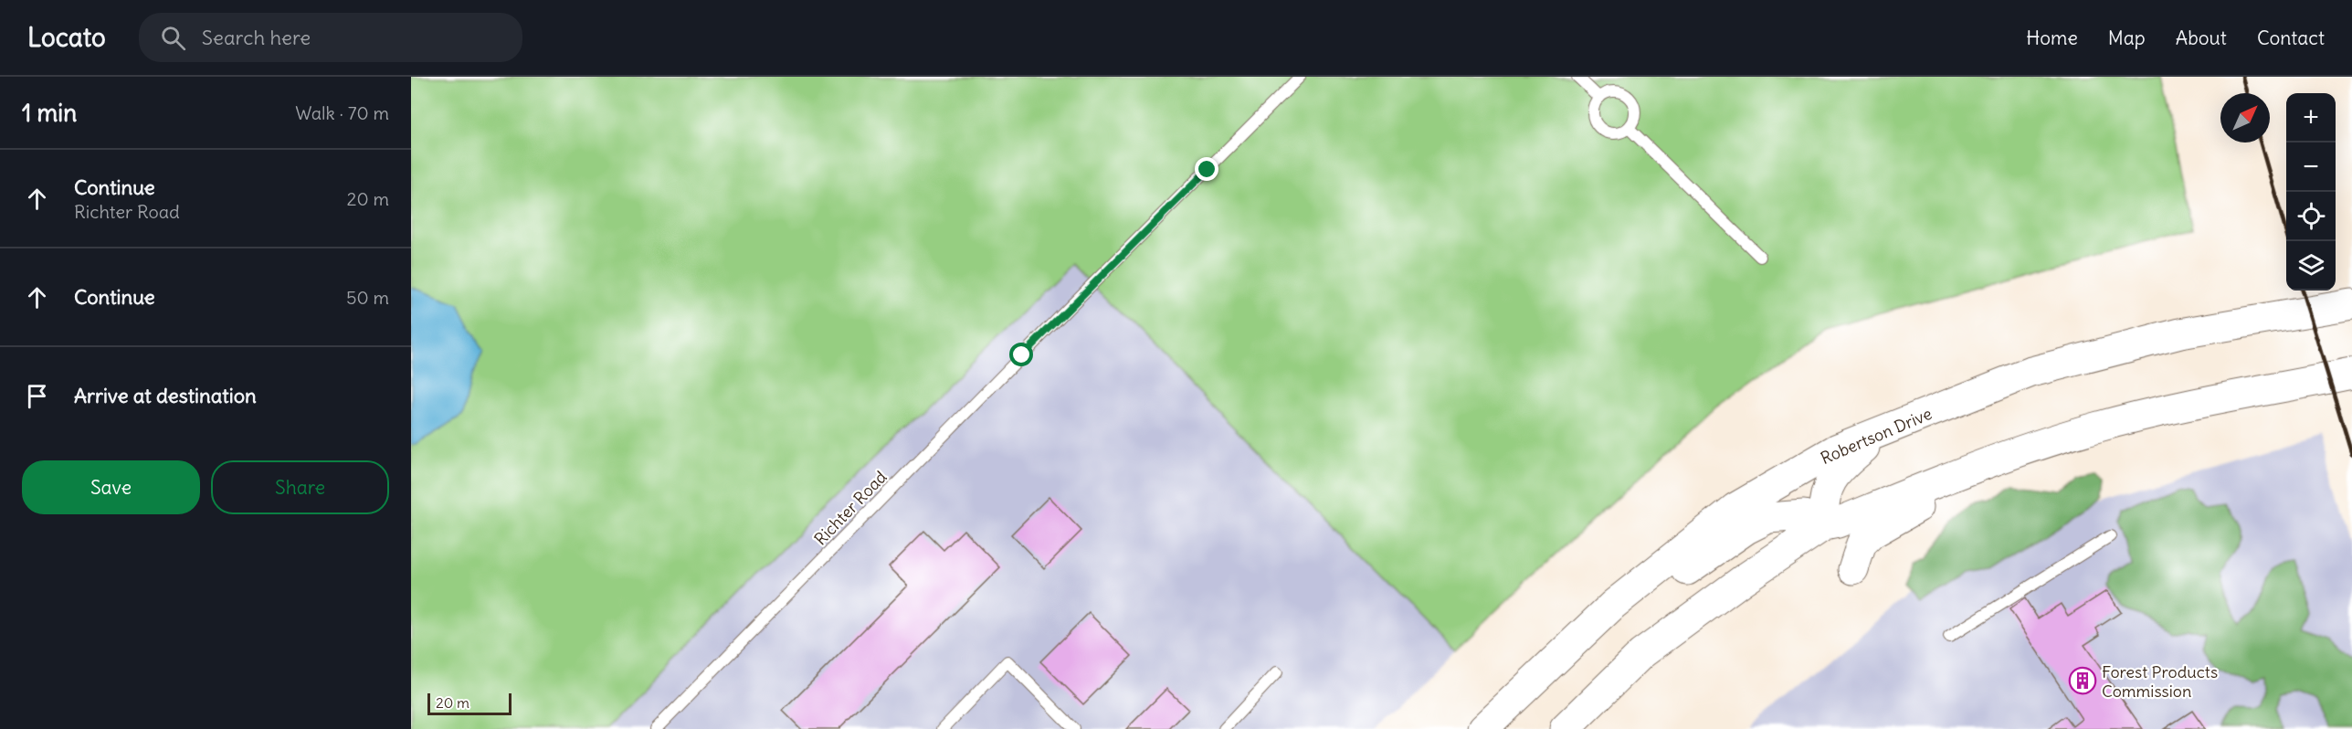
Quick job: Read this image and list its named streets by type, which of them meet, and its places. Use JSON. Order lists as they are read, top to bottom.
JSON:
{
  "streets": {
    "highway": ["Robertson Drive"],
    "lane": ["Richter Road"]
  },
  "places": {
    "building": ["Forest Products Commission"]
  },
  "scale_bar": "20 m",
  "north": "top right",
  "page": {
    "header": "Locato",
    "search": "Search here",
    "nav": [
      "Home",
      "Map",
      "About",
      "Contact"
    ],
    "heading": ["1 min", "Walk · 70 m"],
    "map_buttons": ["+", "−"],
    "list": [
      ["Continue", "Richter Road", "20 m"],
      ["Continue", "50 m"],
      "Arrive at destination"
    ],
    "buttons": ["Save", "Share"],
    "scale": "20 m"
  }
}
